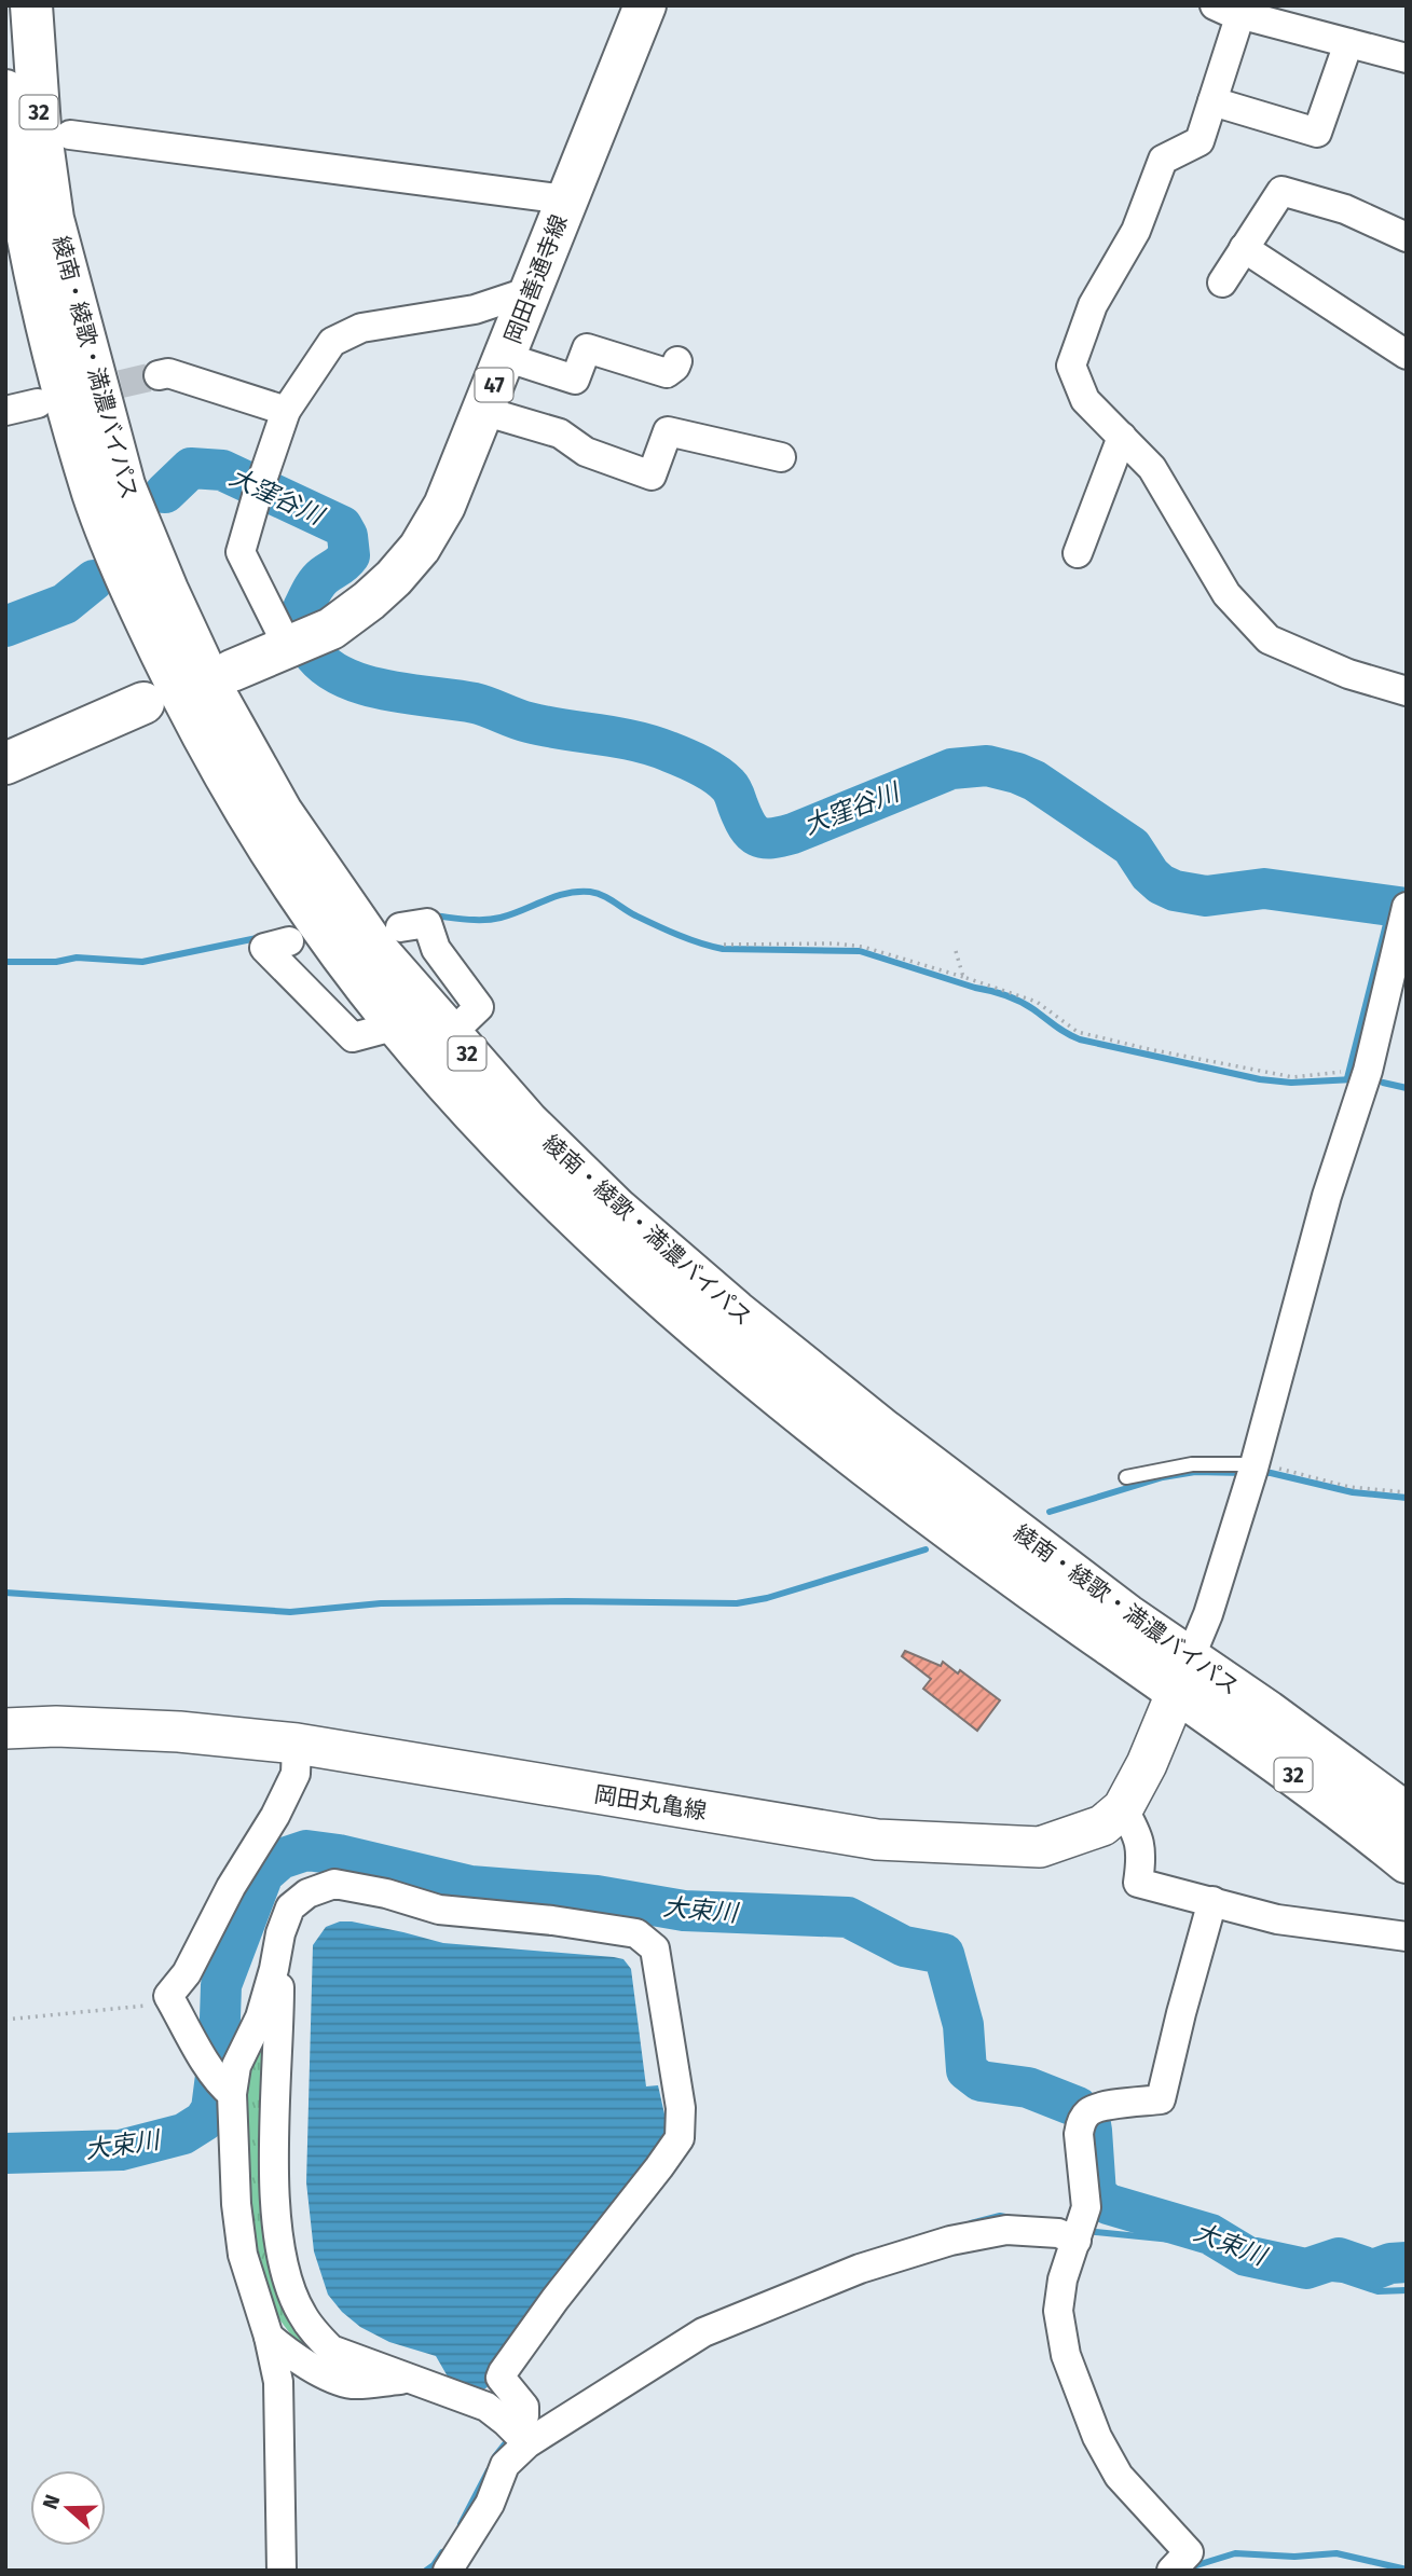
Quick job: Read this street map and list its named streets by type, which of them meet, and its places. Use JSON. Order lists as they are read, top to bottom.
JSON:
{
  "streets": {
    "main road": [
      "32",
      "岡田善通寺線",
      "綾南・綾歌・満濃バイパス",
      "47",
      "岡田丸亀線"
    ]
  },
  "crossings": [
    ["綾南・綾歌・満濃バイパス", "岡田丸亀線"]
  ],
  "water": ["大窪谷川", "大束川"],
  "north": "left"
}
